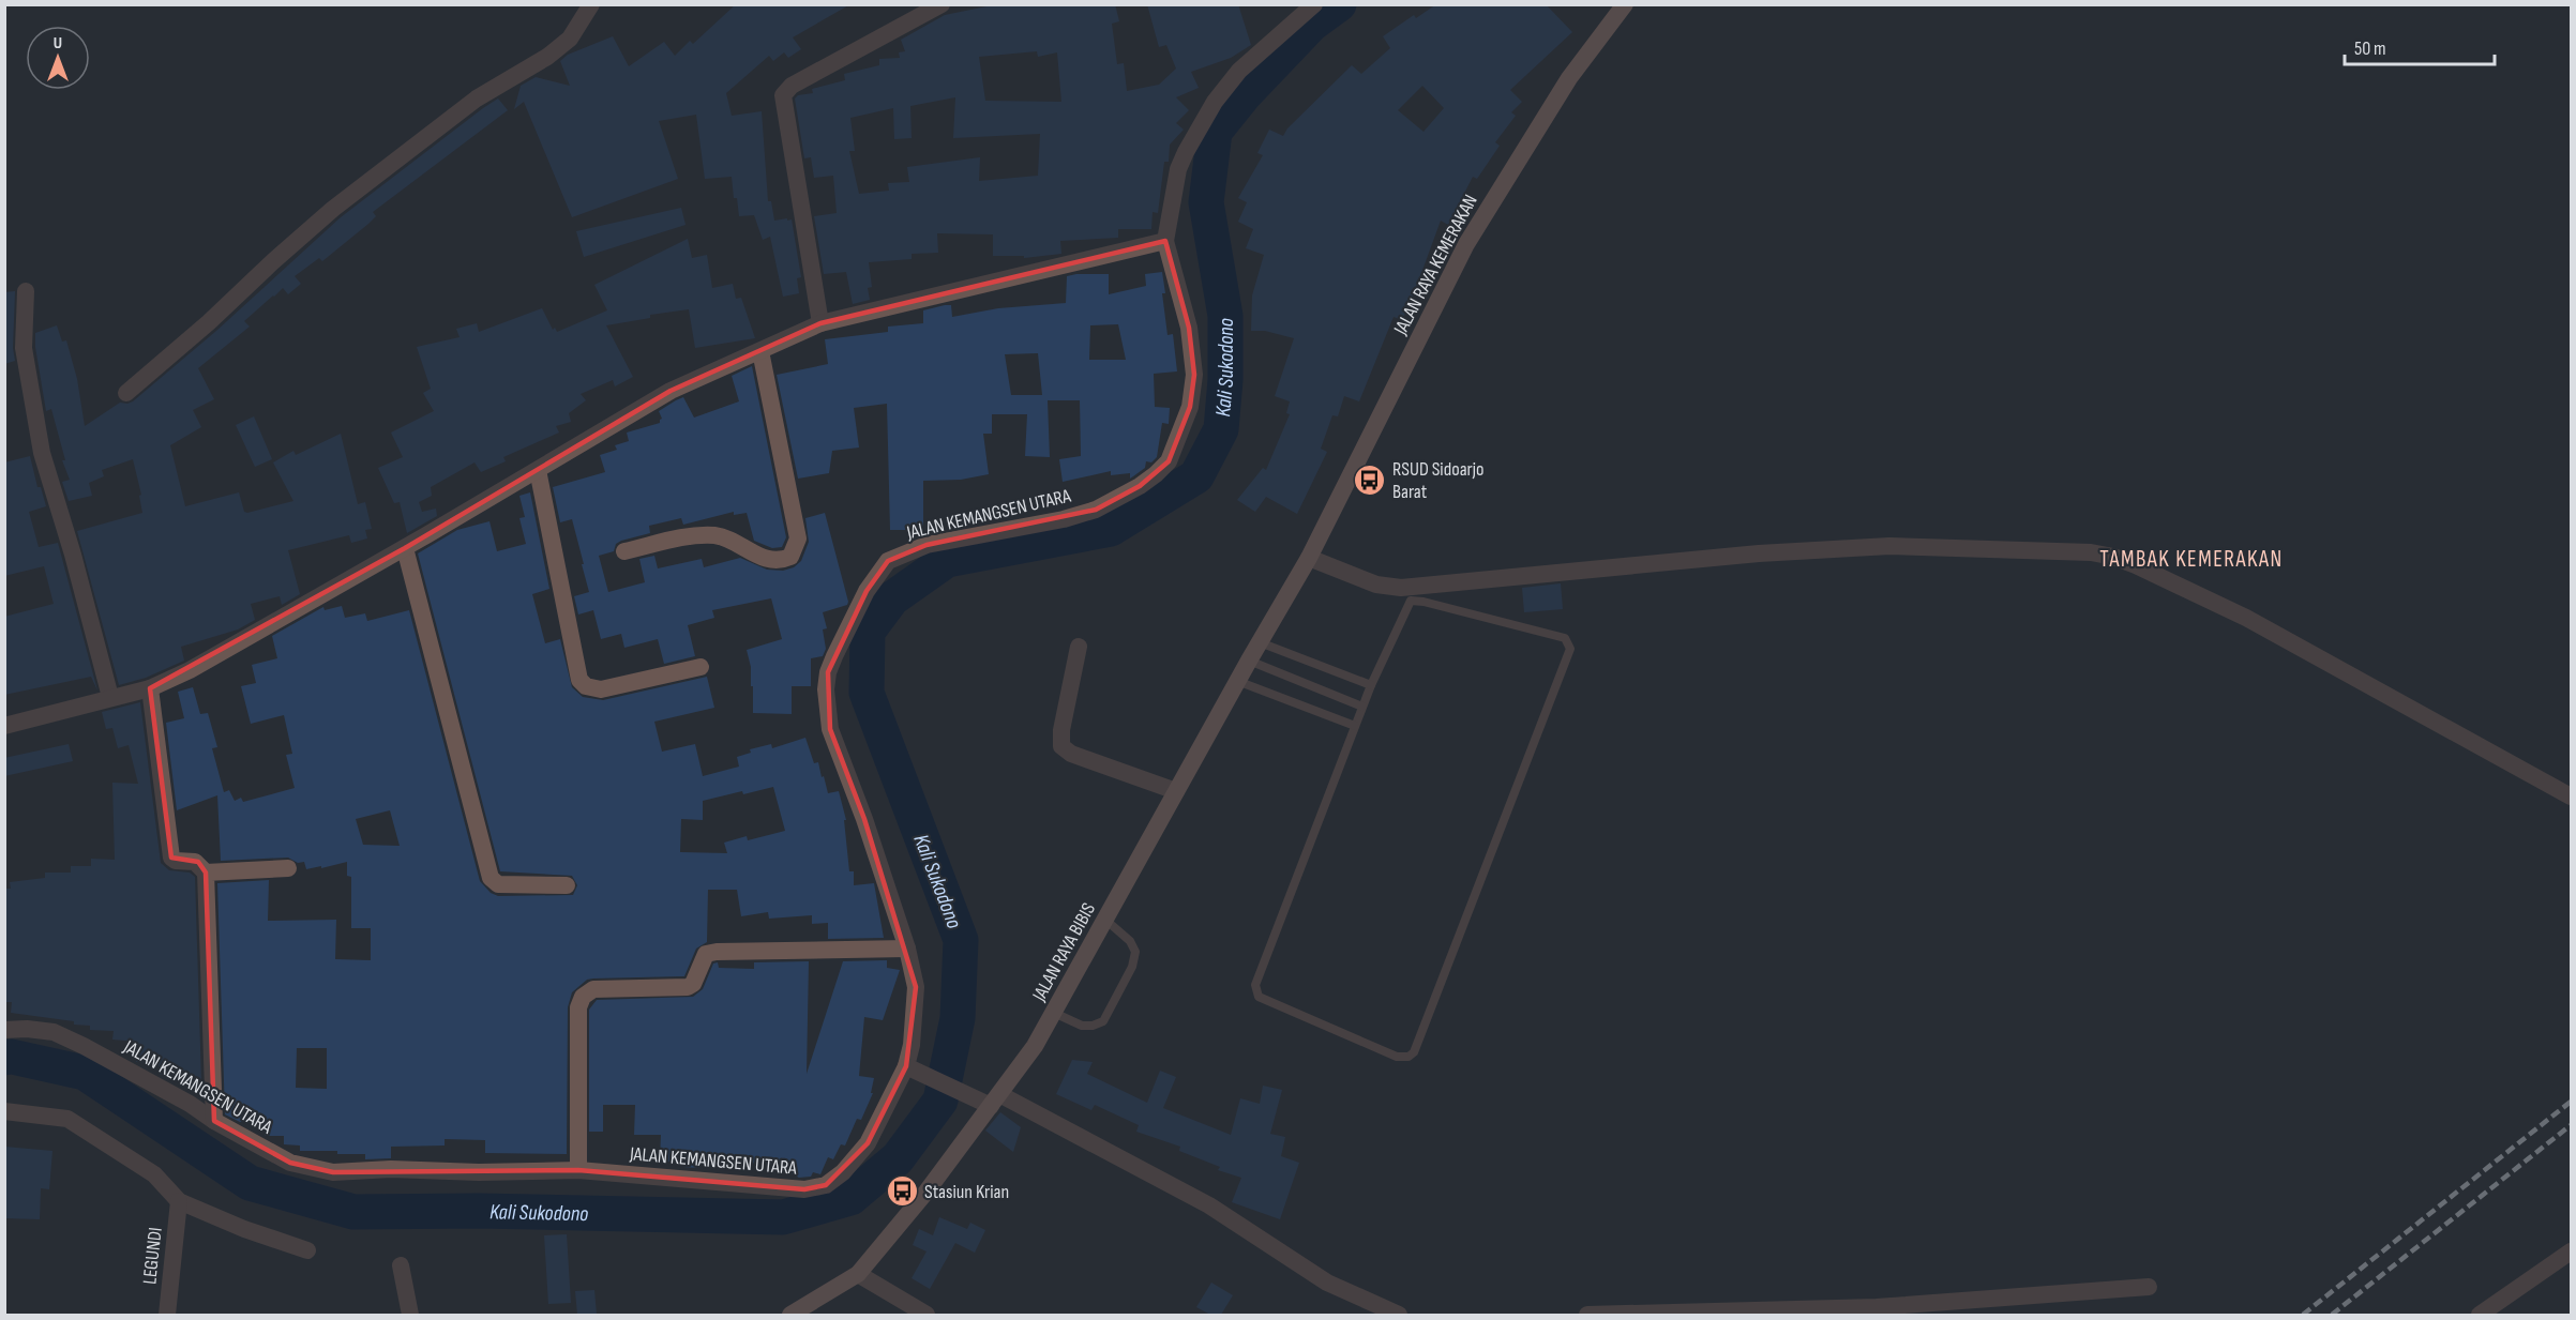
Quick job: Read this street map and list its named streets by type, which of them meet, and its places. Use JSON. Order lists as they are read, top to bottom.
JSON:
{
  "streets": {
    "main road": ["JALAN RAYA KEMERAKAN", "JALAN RAYA BIBIS"],
    "street": ["JALAN KEMANGSEN UTARA", "LEGUNDI"]
  },
  "crossings": [
    ["JALAN RAYA KEMERAKAN", "JALAN RAYA BIBIS"]
  ],
  "districts": ["TAMBAK KEMERAKAN"],
  "water": ["Kali Sukodono"],
  "places": {
    "bus stop": ["RSUD Sidoarjo Barat", "Stasiun Krian"]
  },
  "scale_bar": "50 m",
  "north": "top"
}
